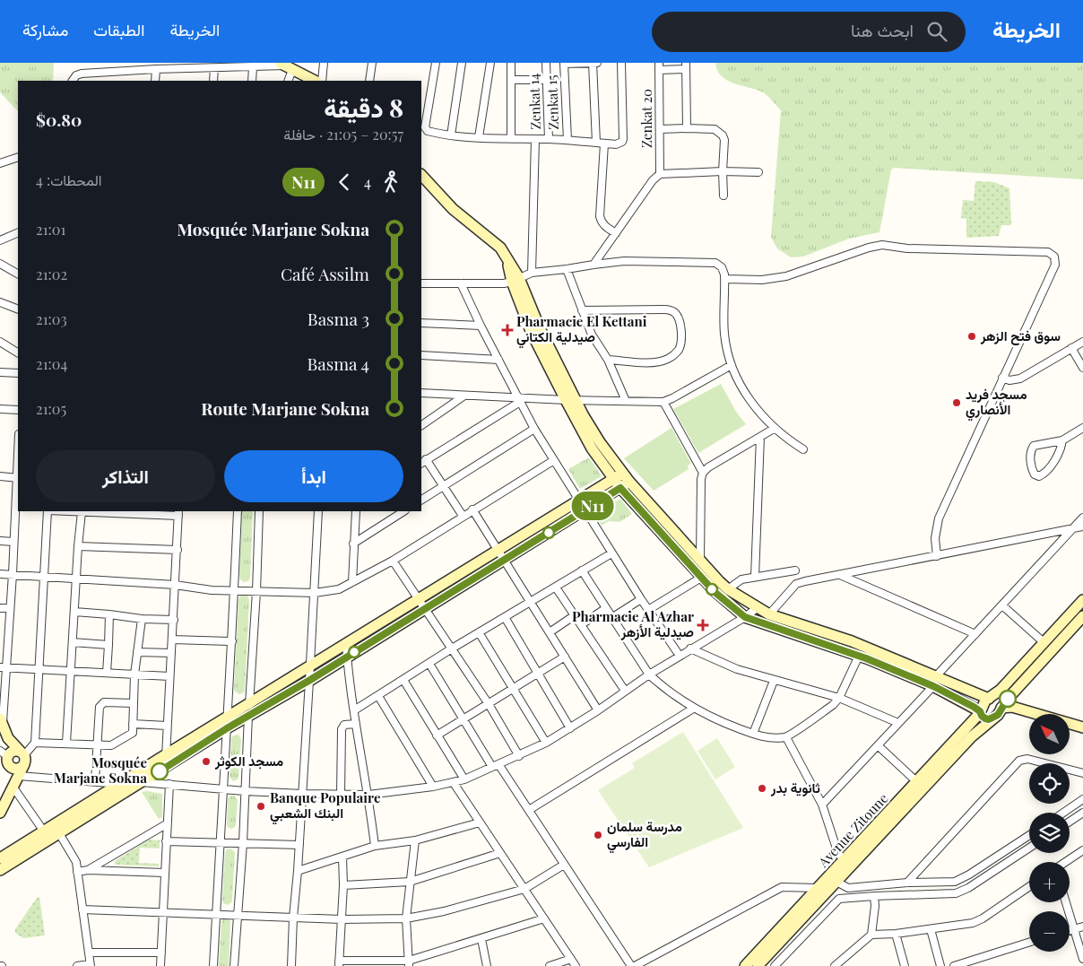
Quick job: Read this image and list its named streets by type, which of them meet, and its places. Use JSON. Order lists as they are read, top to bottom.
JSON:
{
  "streets": {
    "street": [
      "Zenkat 14",
      "Zenkat 15",
      "Zenkat 20",
      "Avenue Zitoune"
    ]
  },
  "places": {
    "health": ["Pharmacie El Kettani صيدلية الكتاني", "Pharmacie Al Azhar صيدلية الأزهر"],
    "other": [
      "سوق فتح الزهر",
      "مسجد فريد الأنصاري",
      "مسجد الكوثر",
      "Mosquée Marjane Sokna",
      "ثانوية بدر",
      "Banque Populaire البنك الشعبي",
      "مدرسة سلمان الفارسي"
    ]
  },
  "lines": ["bus line N11"],
  "north": "top left",
  "page": {
    "header": "الخريطة",
    "search": "ابحث هنا",
    "nav": ["الخريطة", "الطبقات", "مشاركة"],
    "on_map": "N11",
    "heading": ["8 دقيقة", "20:57 – 21:05 · حافلة", "$0.80"],
    "legs": ["4", "N11", "المحطات: 4"],
    "list": [
      {
        "name": "Mosquée Marjane Sokna",
        "value": "21:01"
      },
      {
        "name": "Café Assilm",
        "value": "21:02"
      },
      {
        "name": "Basma 3",
        "value": "21:03"
      },
      {
        "name": "Basma 4",
        "value": "21:04"
      },
      {
        "name": "Route Marjane Sokna",
        "value": "21:05"
      }
    ],
    "buttons": ["ابدأ", "التذاكر"],
    "map_buttons": ["+", "−"]
  }
}
